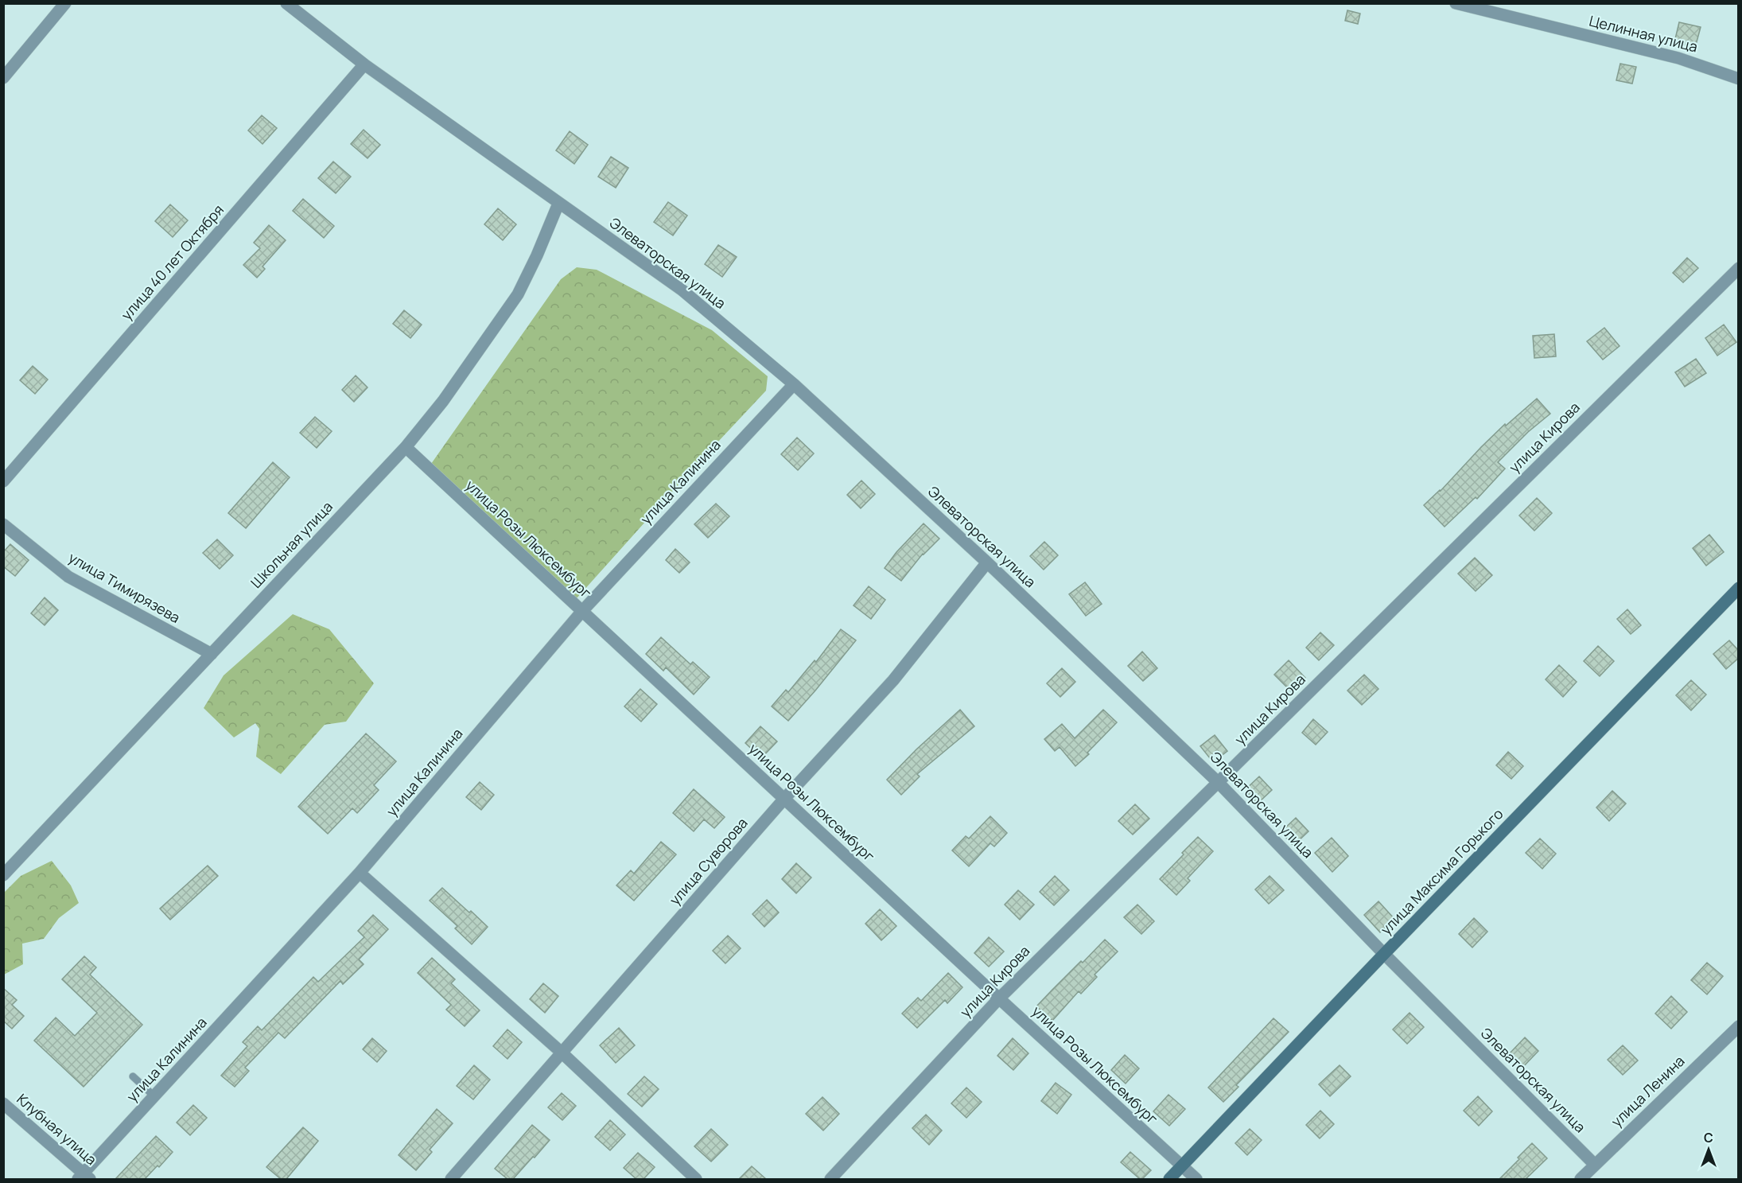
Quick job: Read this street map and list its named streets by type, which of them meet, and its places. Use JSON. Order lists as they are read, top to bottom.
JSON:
{
  "streets": {
    "street": [
      "Целинная улица",
      "улица 40 лет Октября",
      "Элеваторская улица",
      "улица Кирова",
      "улица Калинина",
      "улица Розы Люксембург",
      "Школьная улица",
      "улица Тимирязева",
      "улица Суворова",
      "улица Максима Горького",
      "улица Ленина",
      "Клубная улица"
    ]
  },
  "crossings": [
    ["улица 40 лет Октября", "Элеваторская улица"],
    ["Элеваторская улица", "улица Кирова"],
    ["Элеваторская улица", "улица Калинина"],
    ["Элеваторская улица", "Школьная улица"],
    ["Элеваторская улица", "улица Суворова"],
    ["Элеваторская улица", "улица Максима Горького"],
    ["Элеваторская улица", "улица Ленина"],
    ["улица Кирова", "улица Розы Люксембург"],
    ["улица Калинина", "улица Розы Люксембург"],
    ["улица Калинина", "Клубная улица"],
    ["улица Розы Люксембург", "Школьная улица"],
    ["улица Розы Люксембург", "улица Суворова"],
    ["улица Розы Люксембург", "улица Максима Горького"],
    ["Школьная улица", "улица Тимирязева"]
  ],
  "north": "top"
}
